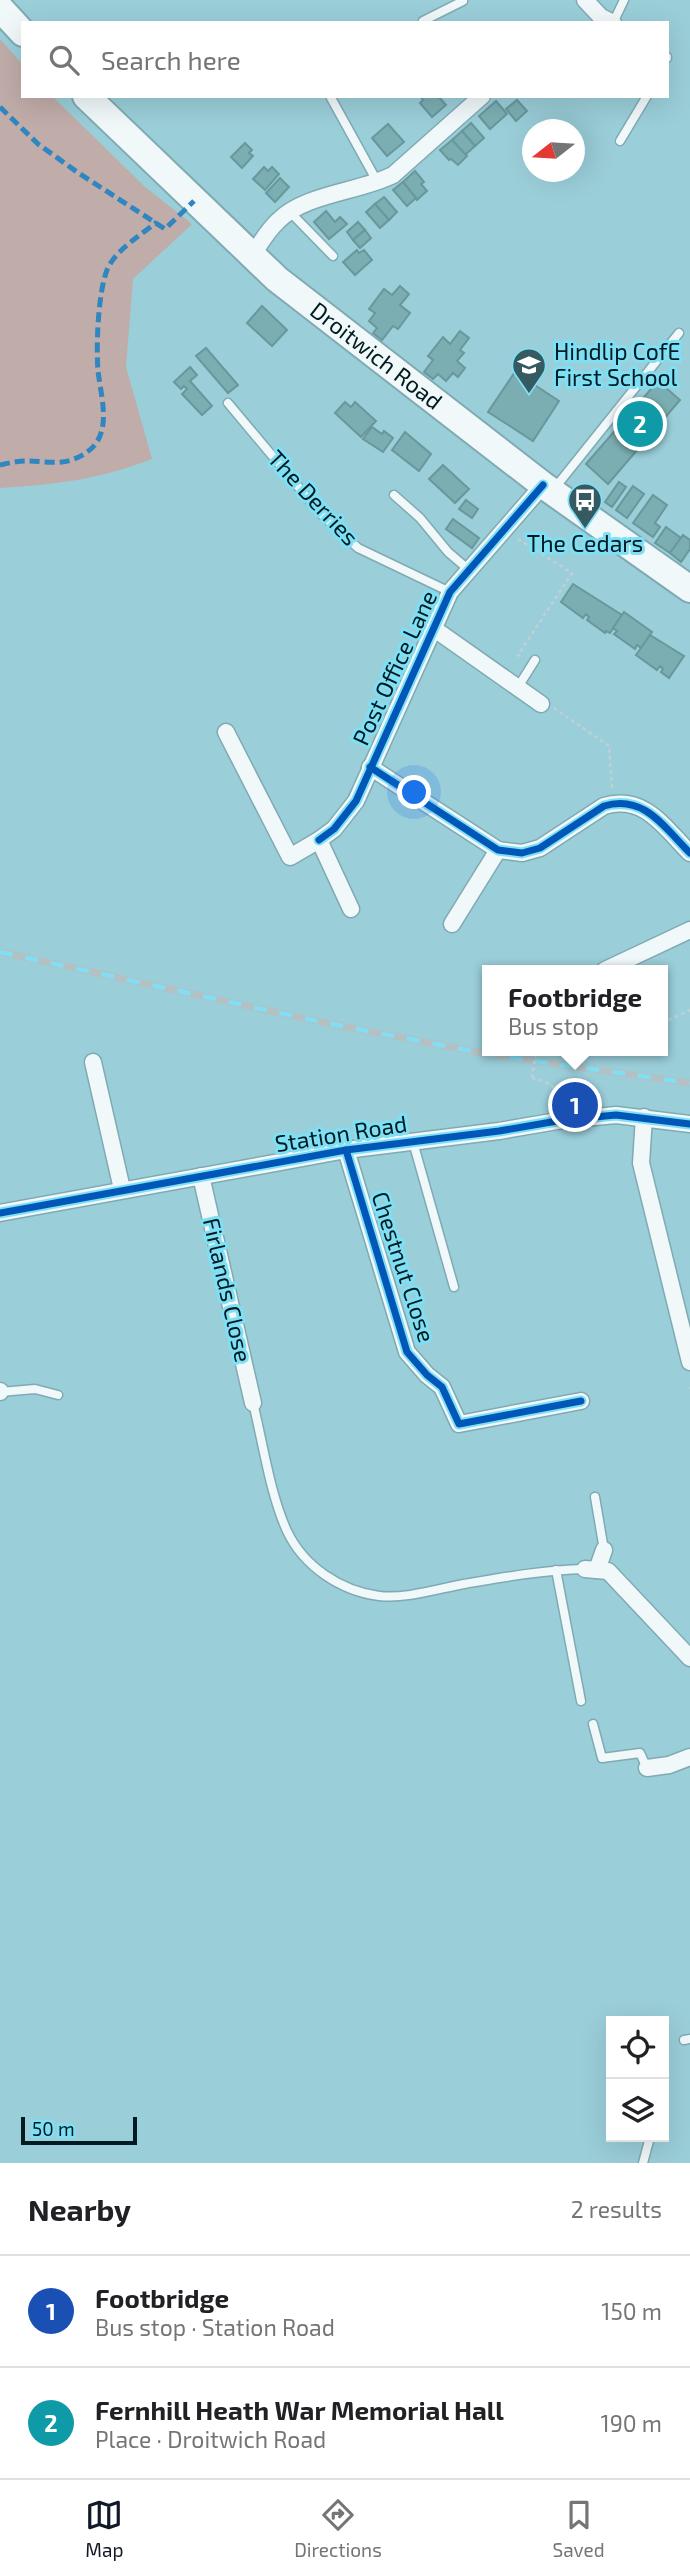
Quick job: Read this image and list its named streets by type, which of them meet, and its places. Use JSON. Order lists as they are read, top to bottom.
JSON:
{
  "streets": {
    "main road": ["Droitwich Road"],
    "street": [
      "Post Office Lane",
      "Station Road",
      "Chestnut Close",
      "Firlands Close"
    ],
    "lane": ["The Derries"]
  },
  "crossings": [
    ["Droitwich Road", "Post Office Lane"],
    ["The Derries", "Post Office Lane"],
    ["Station Road", "Chestnut Close"],
    ["Station Road", "Firlands Close"]
  ],
  "places": {
    "school or university": ["Hindlip CofE First School"],
    "bus stop": ["The Cedars"]
  },
  "scale_bar": "50 m",
  "north": "left",
  "page": {
    "search": "Search here",
    "pins": ["2", "1"],
    "popup": ["Footbridge", "Bus stop"],
    "scale": "50 m",
    "heading": ["Nearby", "2 results"],
    "list": [
      {
        "mark": "1",
        "name": "Footbridge",
        "note": "Bus stop · Station Road",
        "value": "150 m"
      },
      {
        "mark": "2",
        "name": "Fernhill Heath War Memorial Hall",
        "note": "Place · Droitwich Road",
        "value": "190 m"
      }
    ],
    "nav": ["Map", "Directions", "Saved"]
  }
}
